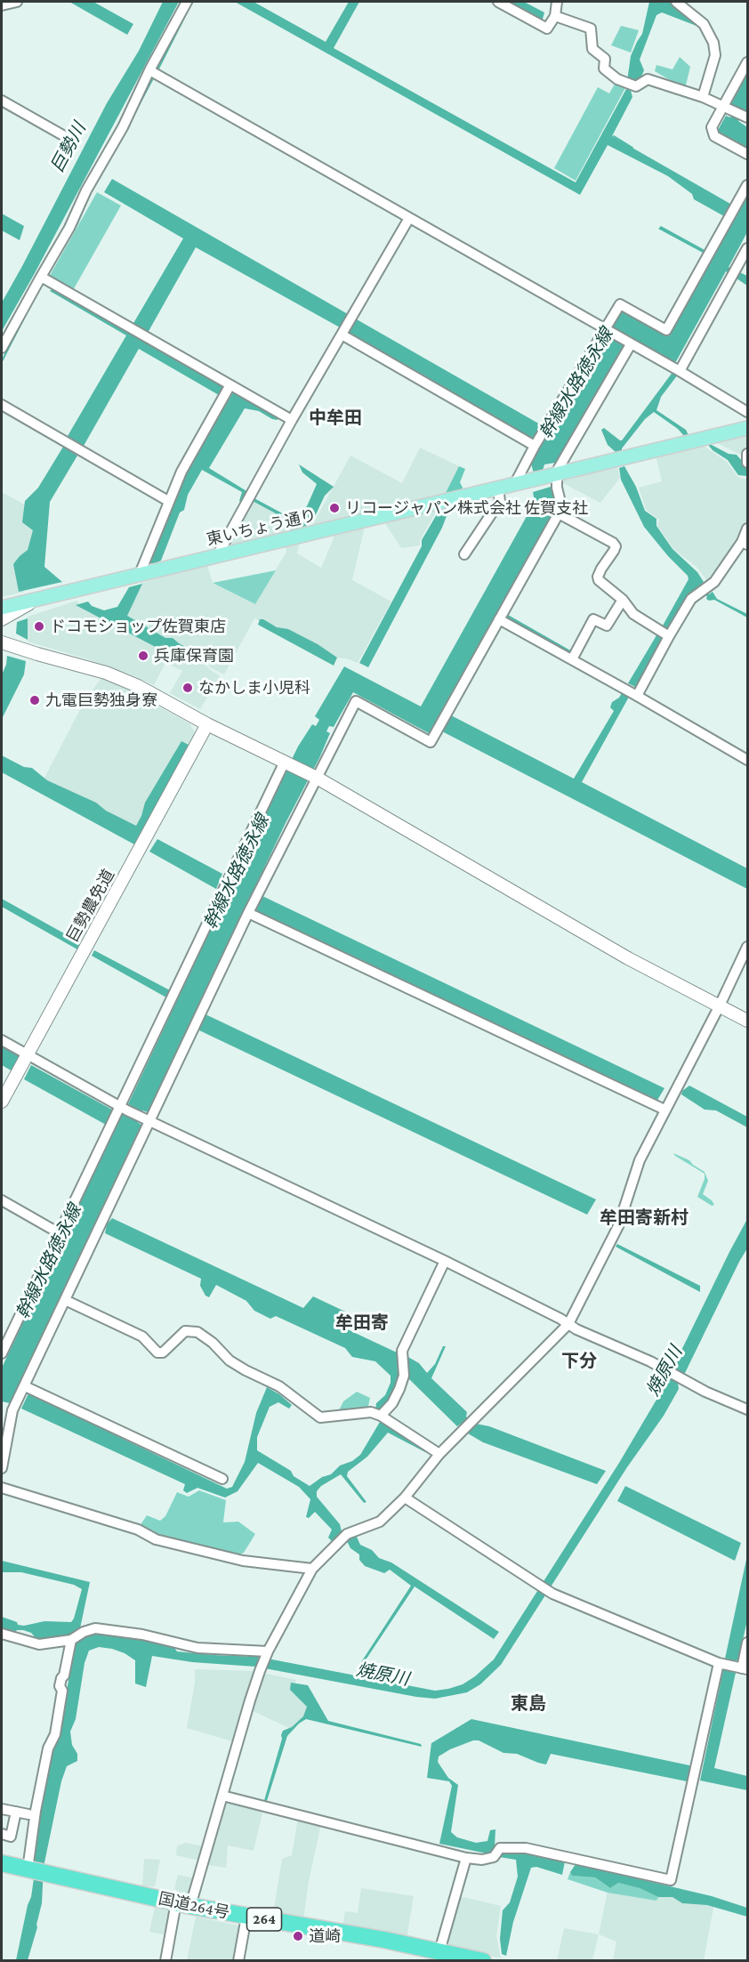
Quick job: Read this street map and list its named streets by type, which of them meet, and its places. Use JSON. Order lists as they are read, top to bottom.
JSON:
{
  "streets": {
    "highway": ["国道264号", "264"],
    "main road": ["東いちょう通り"],
    "street": ["巨勢農免道"]
  },
  "districts": [
    "中牟田",
    "牟田寄新村",
    "牟田寄",
    "下分",
    "東島"
  ],
  "water": ["巨勢川", "幹線水路徳永線", "焼原川"],
  "places": [
    "リコージャパン株式会社 佐賀支社",
    "ドコモショップ佐賀東店",
    "兵庫保育園",
    "なかしま小児科",
    "九電巨勢独身寮",
    "道崎"
  ]
}
